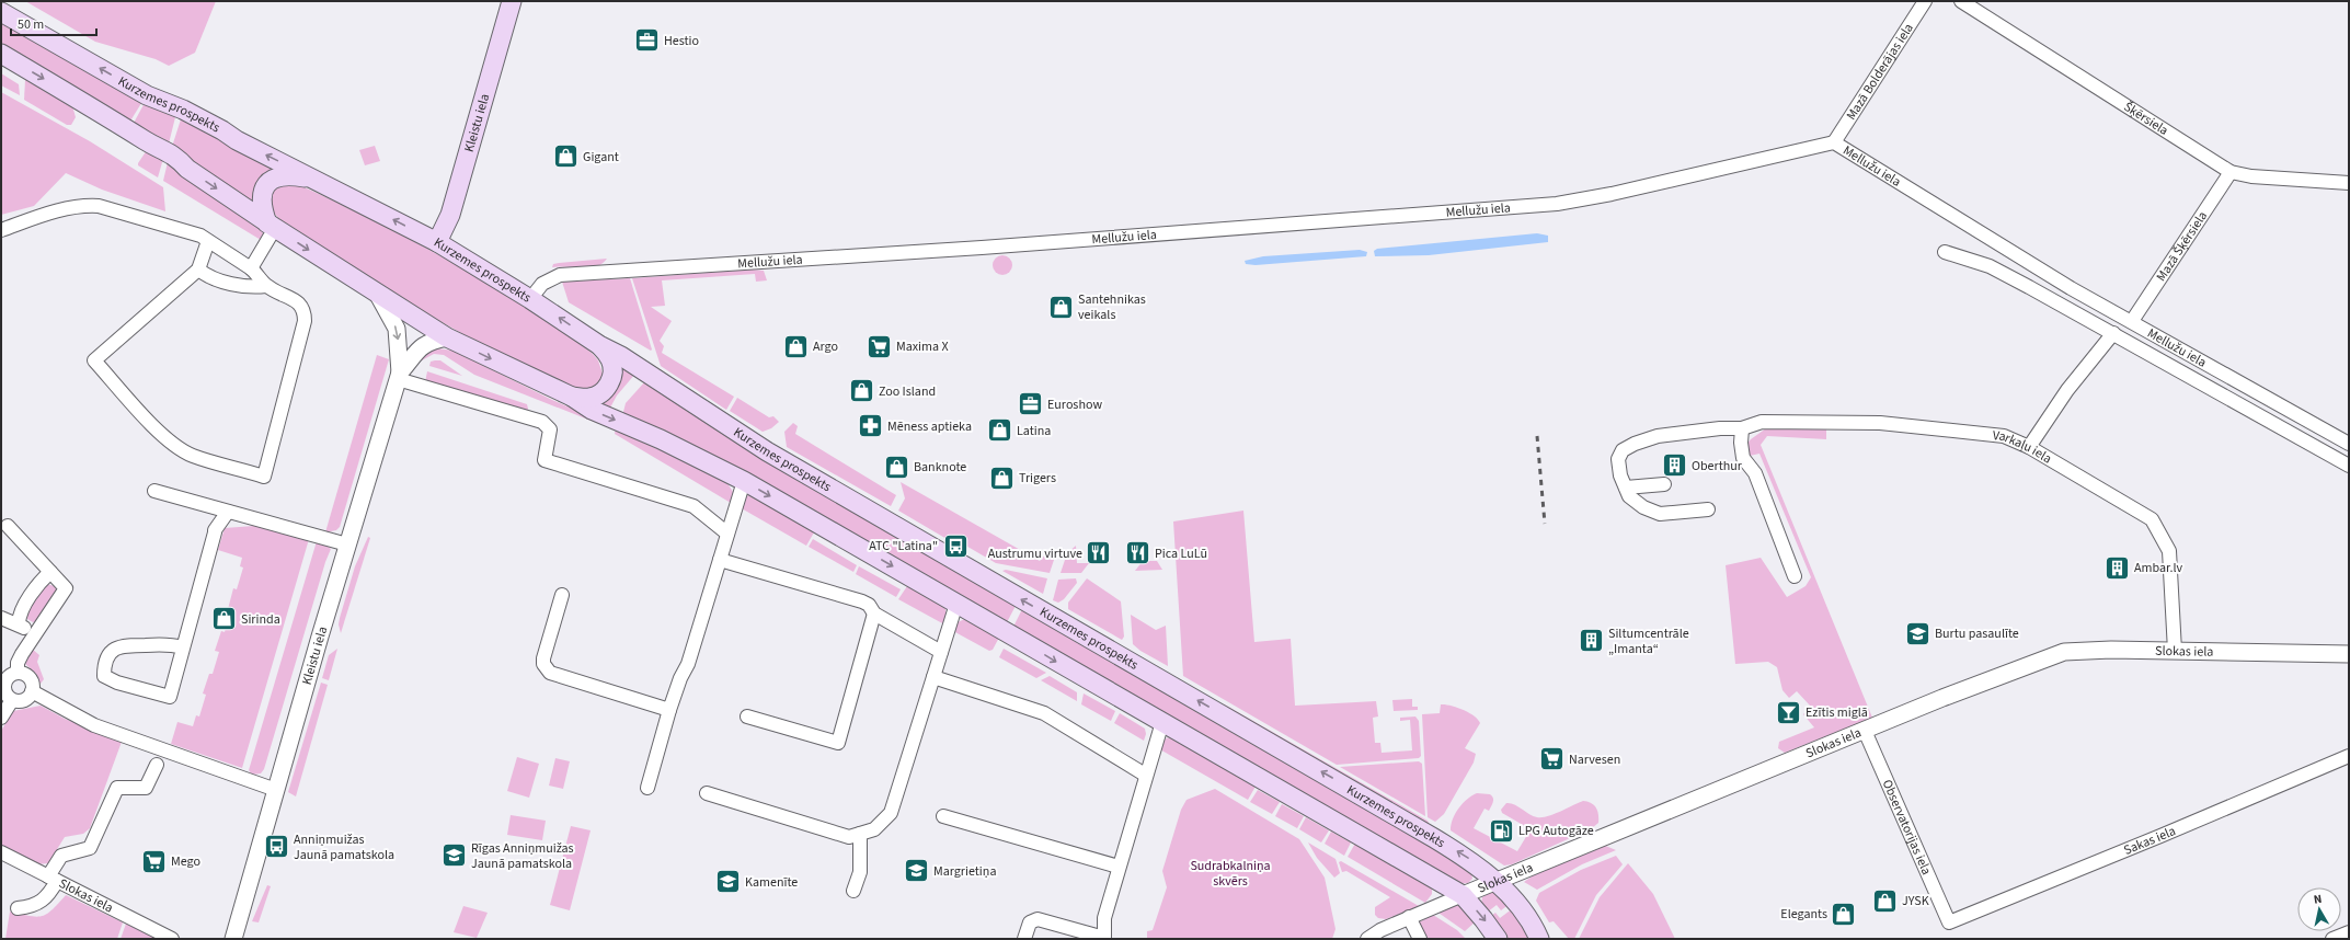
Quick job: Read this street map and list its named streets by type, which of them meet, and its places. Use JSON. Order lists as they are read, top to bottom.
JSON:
{
  "streets": {
    "main road": ["Kurzemes prospekts", "Kleistu iela"],
    "street": [
      "Mazā Bolderājas iela",
      "Šķērsiela",
      "Mellužu iela",
      "Mazā Šķērsiela",
      "Varkaļu iela",
      "Slokas iela",
      "Observatorijas iela",
      "Sakas iela"
    ]
  },
  "crossings": [
    ["Mazā Bolderājas iela", "Mellužu iela"],
    ["Kurzemes prospekts", "Kleistu iela"],
    ["Kurzemes prospekts", "Mellužu iela"],
    ["Kurzemes prospekts", "Slokas iela"],
    ["Šķērsiela", "Mazā Šķērsiela"],
    ["Mellužu iela", "Mazā Šķērsiela"],
    ["Varkaļu iela", "Slokas iela"],
    ["Slokas iela", "Observatorijas iela"],
    ["Observatorijas iela", "Sakas iela"]
  ],
  "parks": ["Sudrabkalniņa skvērs"],
  "places": {
    "office": ["Hestio", "Euroshow"],
    "shop": [
      "Gigant",
      "Santehnikas veikals",
      "Argo",
      "Zoo Island",
      "Latina",
      "Banknote",
      "Trigers",
      "Sirinda",
      "JYSK",
      "Elegants"
    ],
    "supermarket": ["Maxima X", "Narvesen", "Mego"],
    "pharmacy": ["Mēness aptieka"],
    "building": ["Oberthur", "Ambar.lv", "Siltumcentrāle „Imanta“"],
    "bus stop": ["ATC \"Latina\"", "Anniņmuižas Jaunā pamatskola"],
    "restaurant": ["Austrumu virtuve", "Pica LuLū"],
    "school or university": [
      "Burtu pasaulīte",
      "Rīgas Anniņmuižas Jaunā pamatskola",
      "Margrietiņa",
      "Kamenīte"
    ],
    "bar": ["Ezītis miglā"],
    "fuel station": ["LPG Autogāze"]
  },
  "scale_bar": "50 m",
  "north": "top"
}
